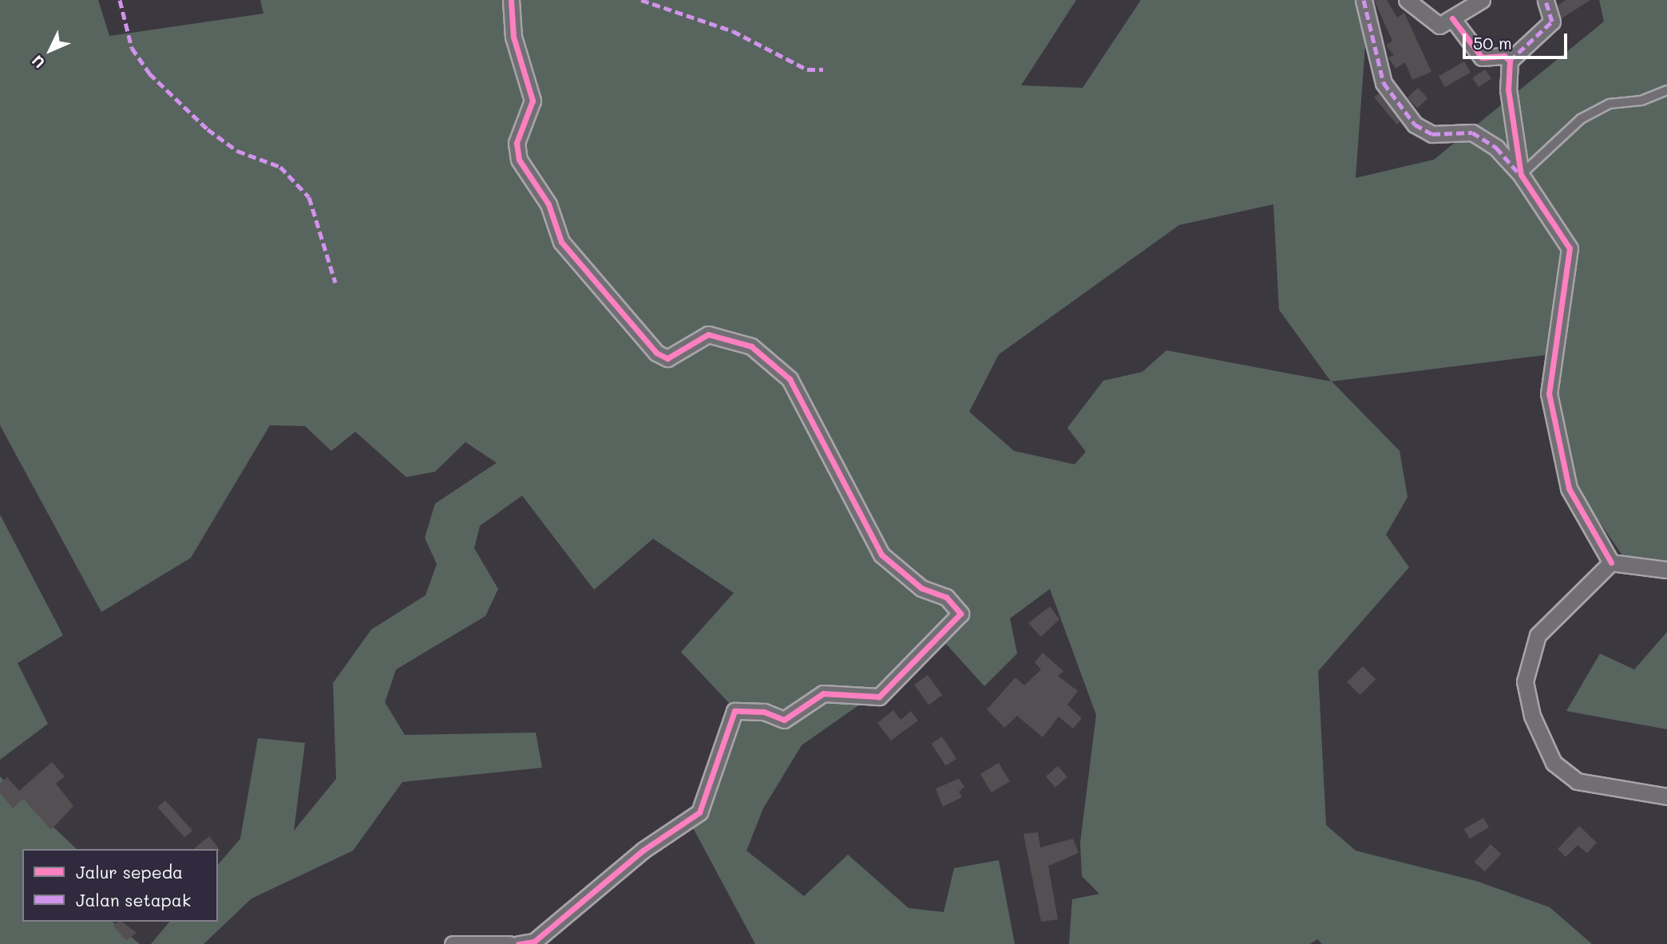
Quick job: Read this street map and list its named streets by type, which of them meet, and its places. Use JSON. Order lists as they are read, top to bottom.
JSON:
{
  "legend": ["Jalur sepeda", "Jalan setapak"],
  "scale_bar": "50 m",
  "north": "bottom left"
}
